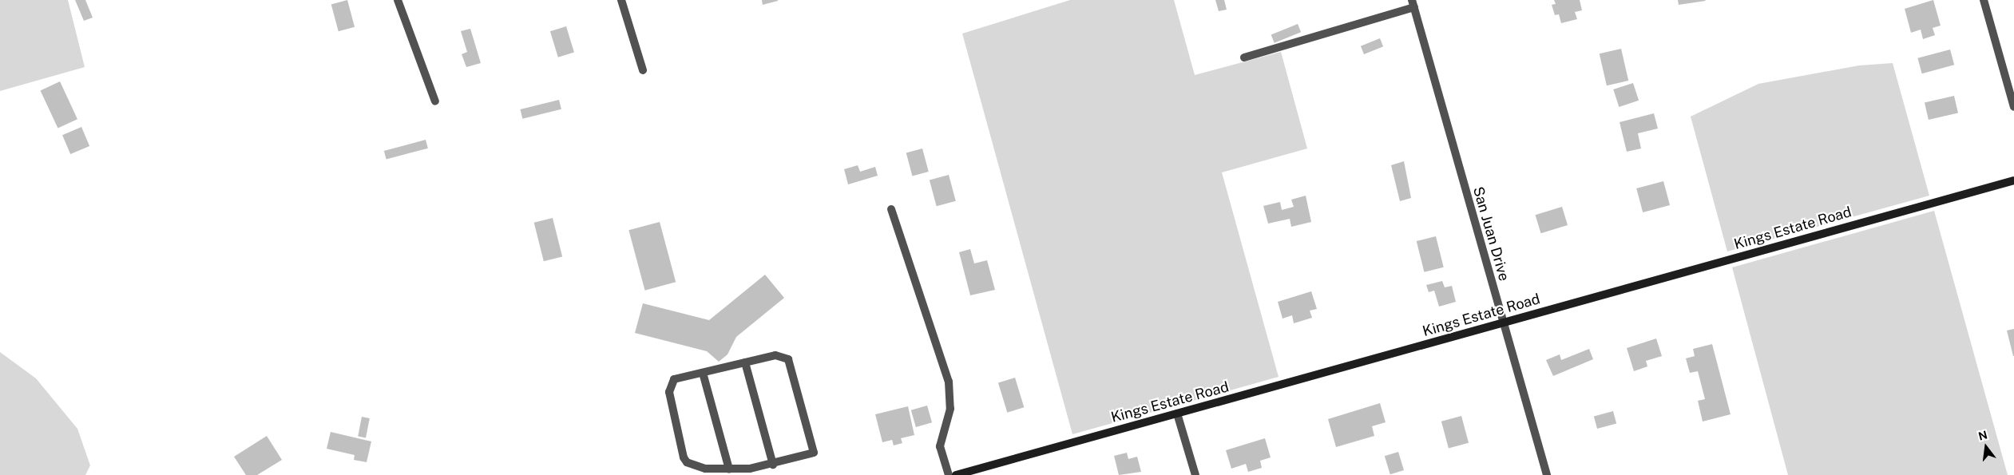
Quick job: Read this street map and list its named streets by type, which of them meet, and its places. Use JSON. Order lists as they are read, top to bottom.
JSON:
{
  "streets": {
    "street": ["Kings Estate Road", "San Juan Drive"]
  },
  "crossings": [
    ["Kings Estate Road", "San Juan Drive"]
  ],
  "north": "top"
}
